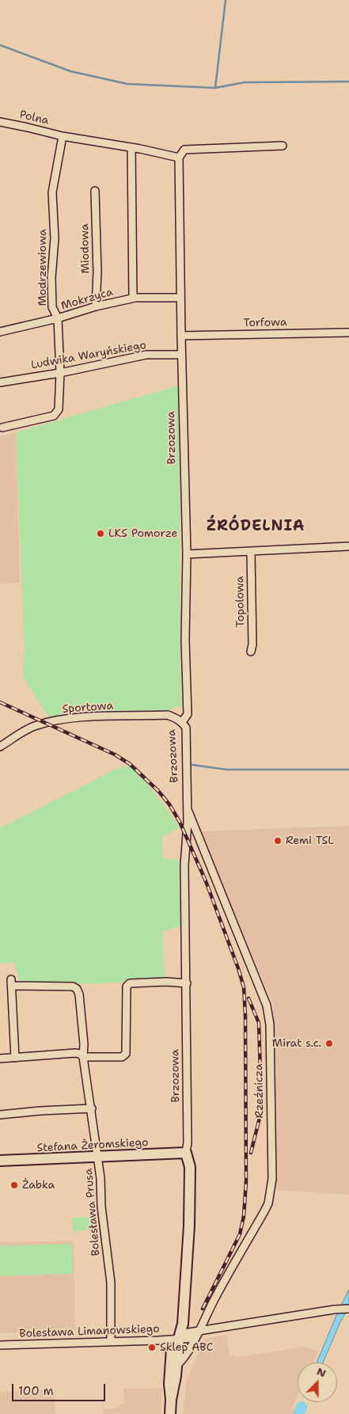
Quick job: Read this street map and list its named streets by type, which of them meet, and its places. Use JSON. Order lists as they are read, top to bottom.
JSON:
{
  "streets": {
    "street": [
      "Polna",
      "Miodowa",
      "Modrzewiowa",
      "Mokrzyca",
      "Torfowa",
      "Ludwika Waryńskiego",
      "Brzozowa",
      "Topolowa",
      "Sportowa",
      "Rzeźnicza",
      "Stefana Żeromskiego",
      "Bolesława Prusa",
      "Bolesława Limanowskiego"
    ]
  },
  "crossings": [
    ["Polna", "Modrzewiowa"],
    ["Miodowa", "Mokrzyca"],
    ["Modrzewiowa", "Mokrzyca"],
    ["Modrzewiowa", "Ludwika Waryńskiego"],
    ["Mokrzyca", "Brzozowa"],
    ["Torfowa", "Brzozowa"],
    ["Ludwika Waryńskiego", "Brzozowa"],
    ["Brzozowa", "Sportowa"],
    ["Brzozowa", "Rzeźnicza"],
    ["Brzozowa", "Stefana Żeromskiego"],
    ["Brzozowa", "Bolesława Limanowskiego"],
    ["Rzeźnicza", "Bolesława Limanowskiego"],
    ["Stefana Żeromskiego", "Bolesława Prusa"],
    ["Bolesława Prusa", "Bolesława Limanowskiego"]
  ],
  "districts": ["ŹRÓDELNIA"],
  "places": [
    "LKS Pomorze",
    "Remi TSL",
    "Mirat s.c.",
    "Żabka",
    "Sklep ABC"
  ],
  "scale_bar": "100 m",
  "north": "top"
}
